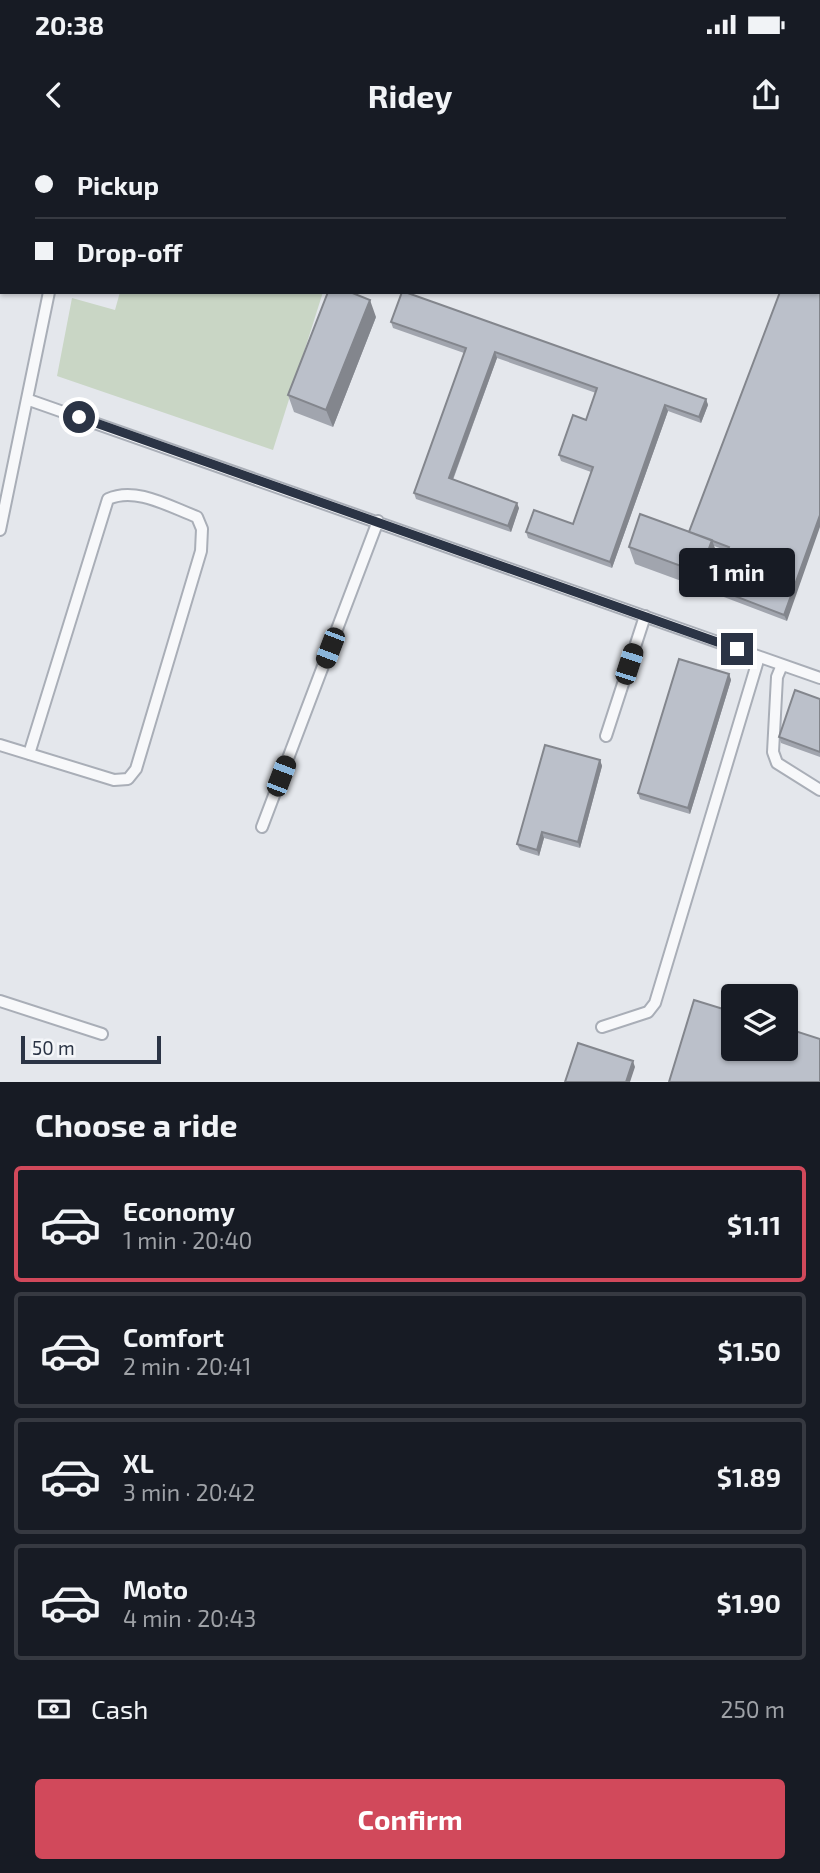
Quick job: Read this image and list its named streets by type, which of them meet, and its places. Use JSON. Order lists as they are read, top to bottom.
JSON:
{
  "scale_bar": "50 m",
  "page": {
    "status": "20:38",
    "header": "Ridey",
    "banner": ["Pickup", "Drop-off"],
    "bubble": "1 min",
    "scale": "50 m",
    "heading": "Choose a ride",
    "list": [
      {
        "name": "Economy",
        "note": "1 min · 20:40",
        "value": "$1.11"
      },
      {
        "name": "Comfort",
        "note": "2 min · 20:41",
        "value": "$1.50"
      },
      {
        "name": "XL",
        "note": "3 min · 20:42",
        "value": "$1.89"
      },
      {
        "name": "Moto",
        "note": "4 min · 20:43",
        "value": "$1.90"
      }
    ],
    "pay": ["Cash", "250 m"],
    "buttons": "Confirm"
  }
}
